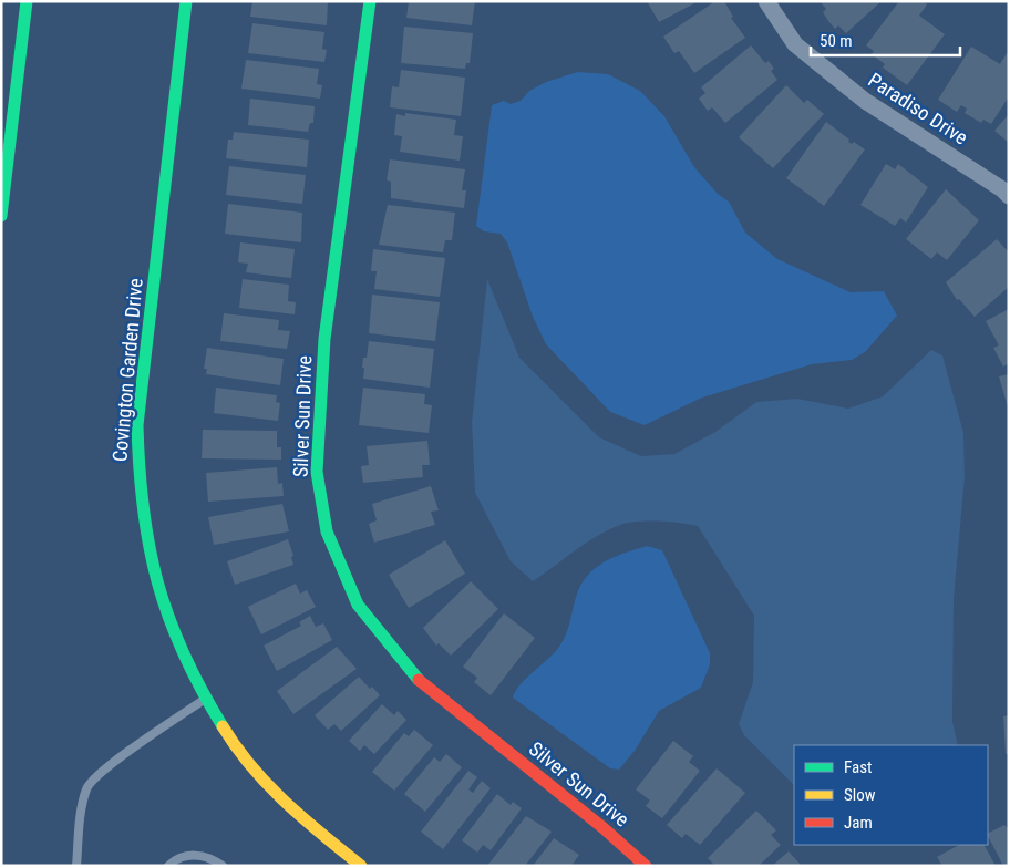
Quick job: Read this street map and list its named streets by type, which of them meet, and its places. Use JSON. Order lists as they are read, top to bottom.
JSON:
{
  "streets": {
    "main road": ["Covington Garden Drive", "Silver Sun Drive"],
    "street": ["Paradiso Drive"]
  },
  "legend": ["Fast", "Slow", "Jam"],
  "scale_bar": "50 m"
}
